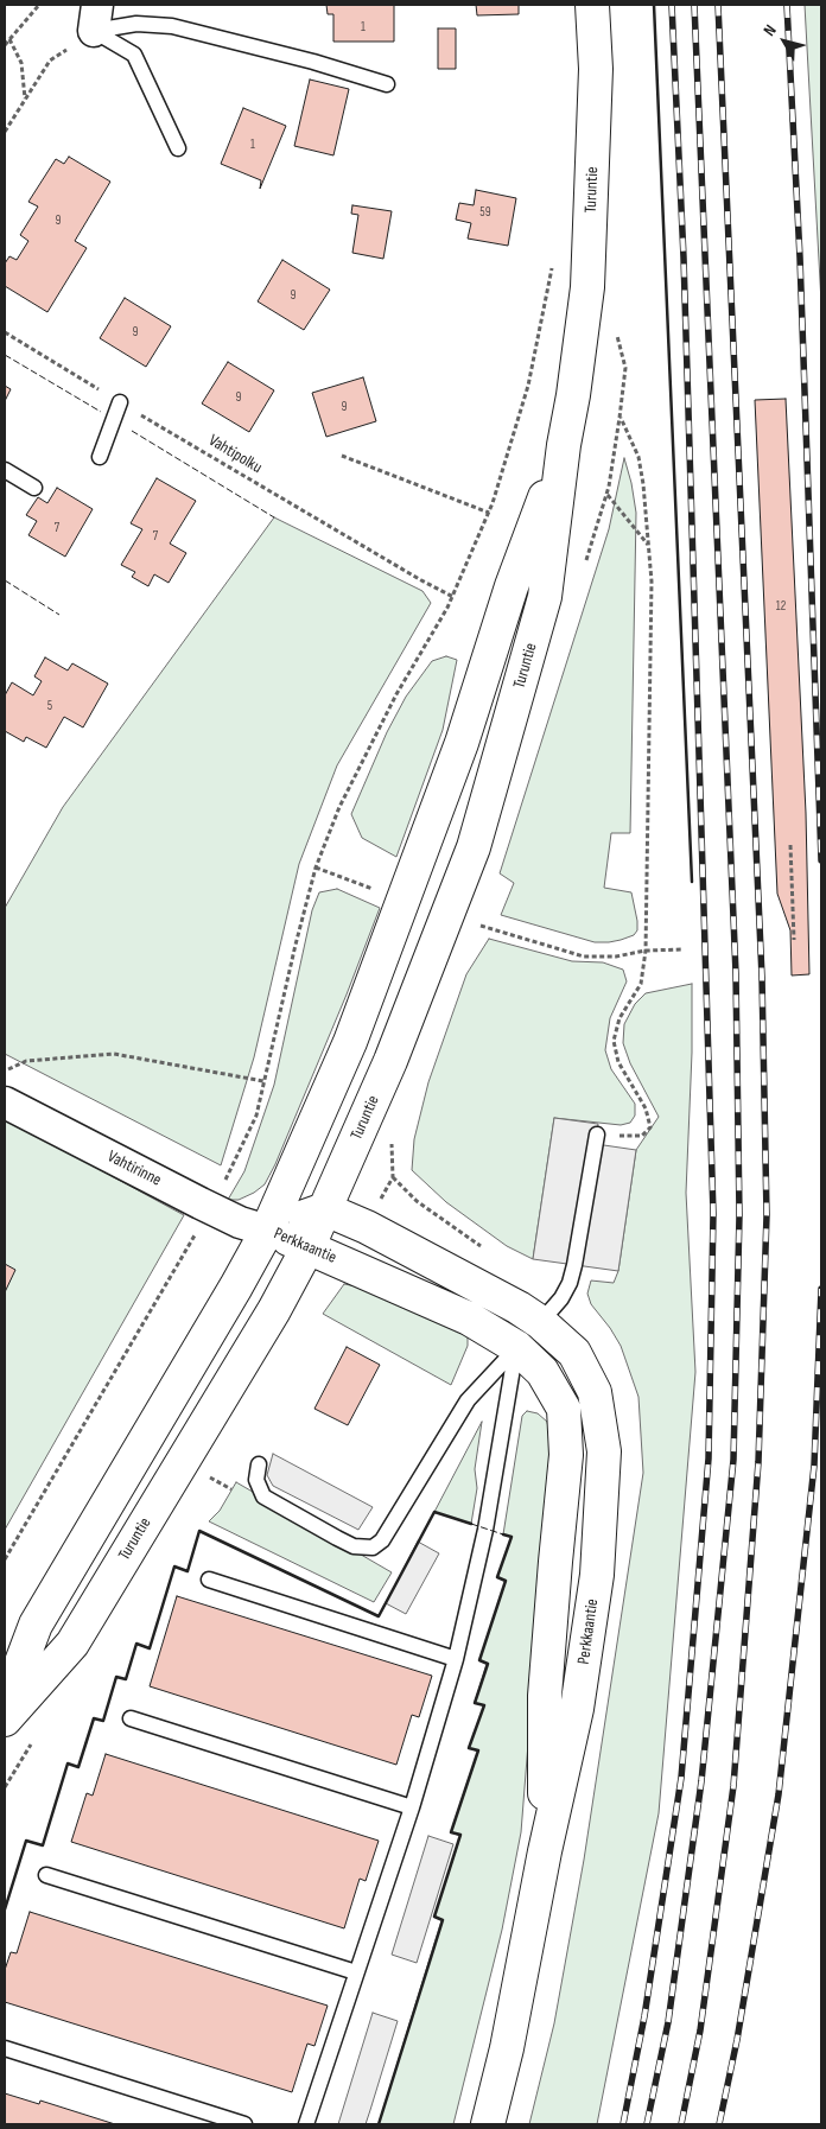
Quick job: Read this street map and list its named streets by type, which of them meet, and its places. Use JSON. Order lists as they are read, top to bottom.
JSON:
{
  "streets": {
    "main road": ["Turuntie", "Perkkaantie"],
    "street": ["Vahtirinne"],
    "path": ["Vahtipolku"]
  },
  "crossings": [
    ["Turuntie", "Vahtirinne"],
    ["Turuntie", "Perkkaantie"],
    ["Vahtirinne", "Perkkaantie"]
  ],
  "house_numbers": [
    "1",
    "1",
    "59",
    "9",
    "9",
    "9",
    "9",
    "9",
    "7",
    "7",
    "12",
    "5"
  ],
  "north": "top left"
}
